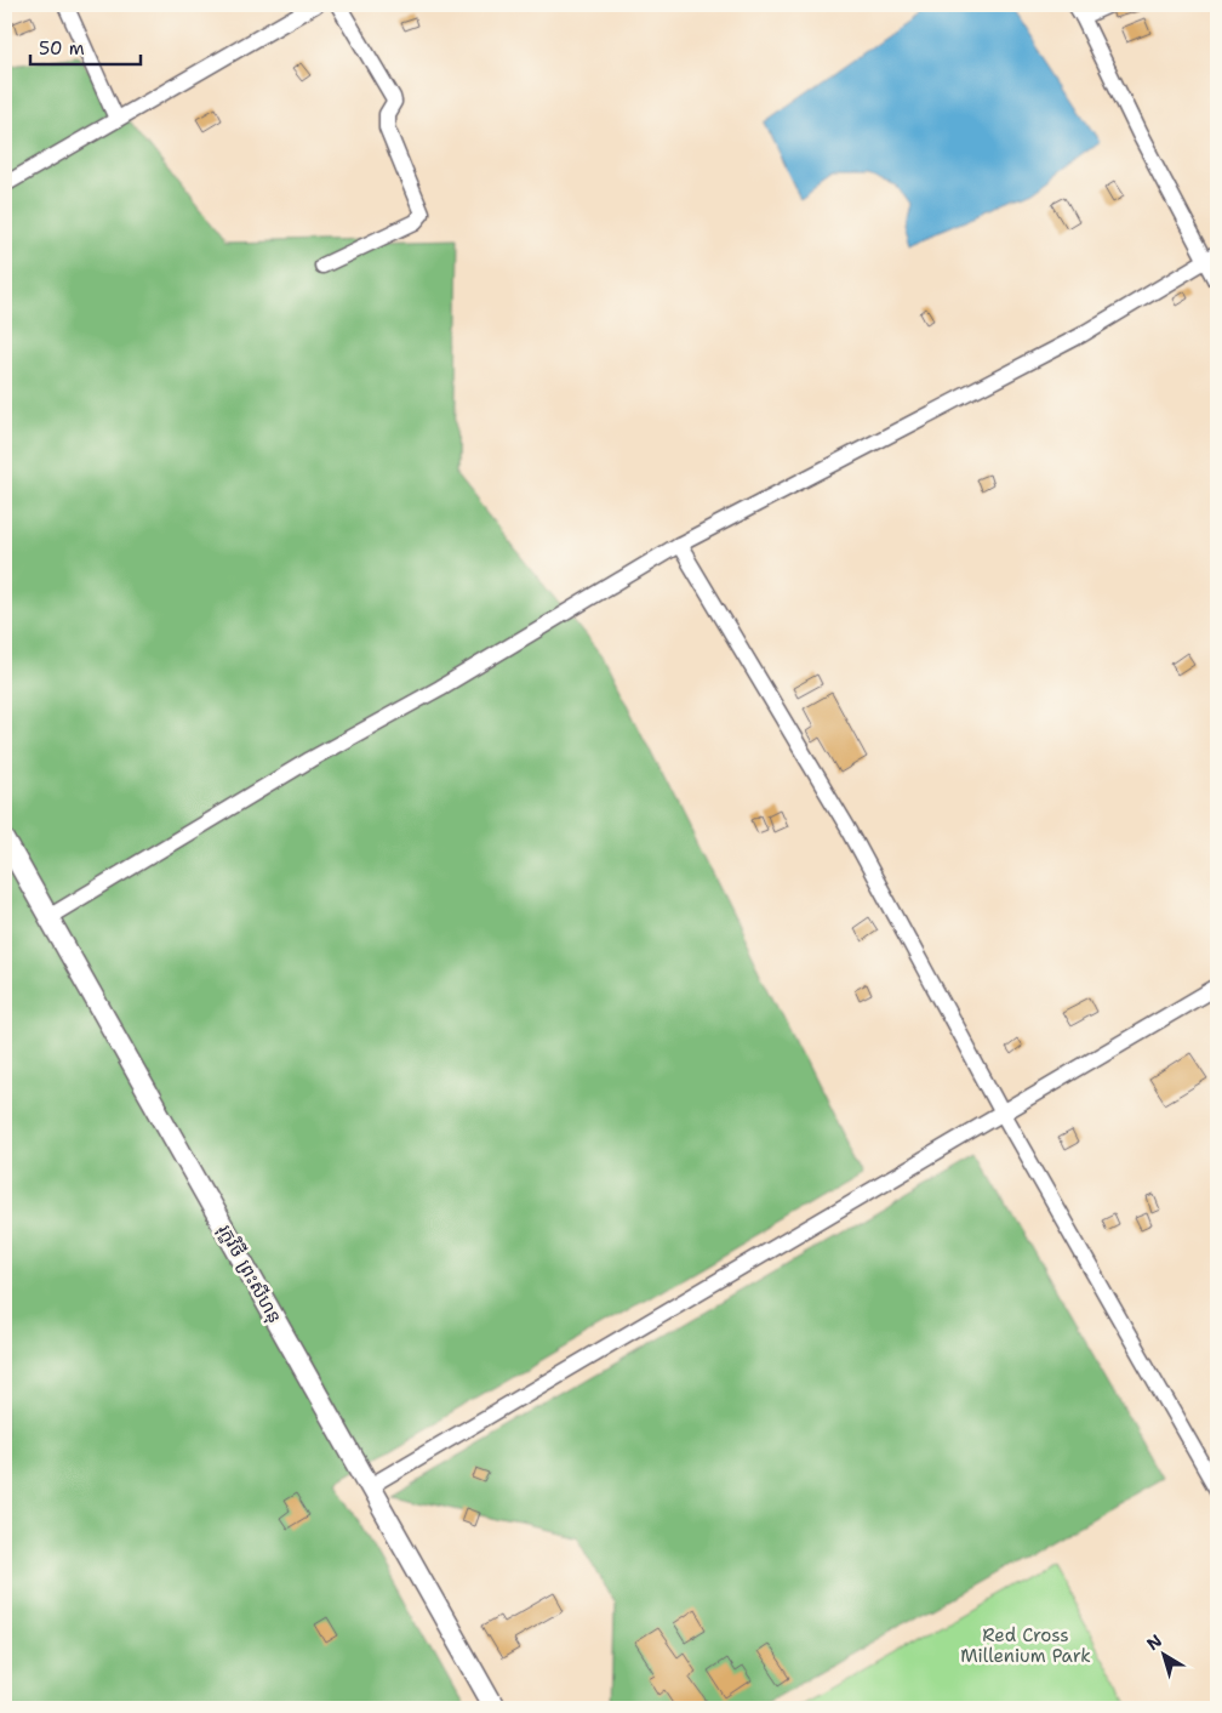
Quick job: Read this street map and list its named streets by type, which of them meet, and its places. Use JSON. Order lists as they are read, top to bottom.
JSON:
{
  "streets": {
    "street": ["រុក្ខវិថី ព្រះសីហនុ"]
  },
  "parks": ["Red Cross Millenium Park"],
  "scale_bar": "50 m",
  "north": "top left"
}
